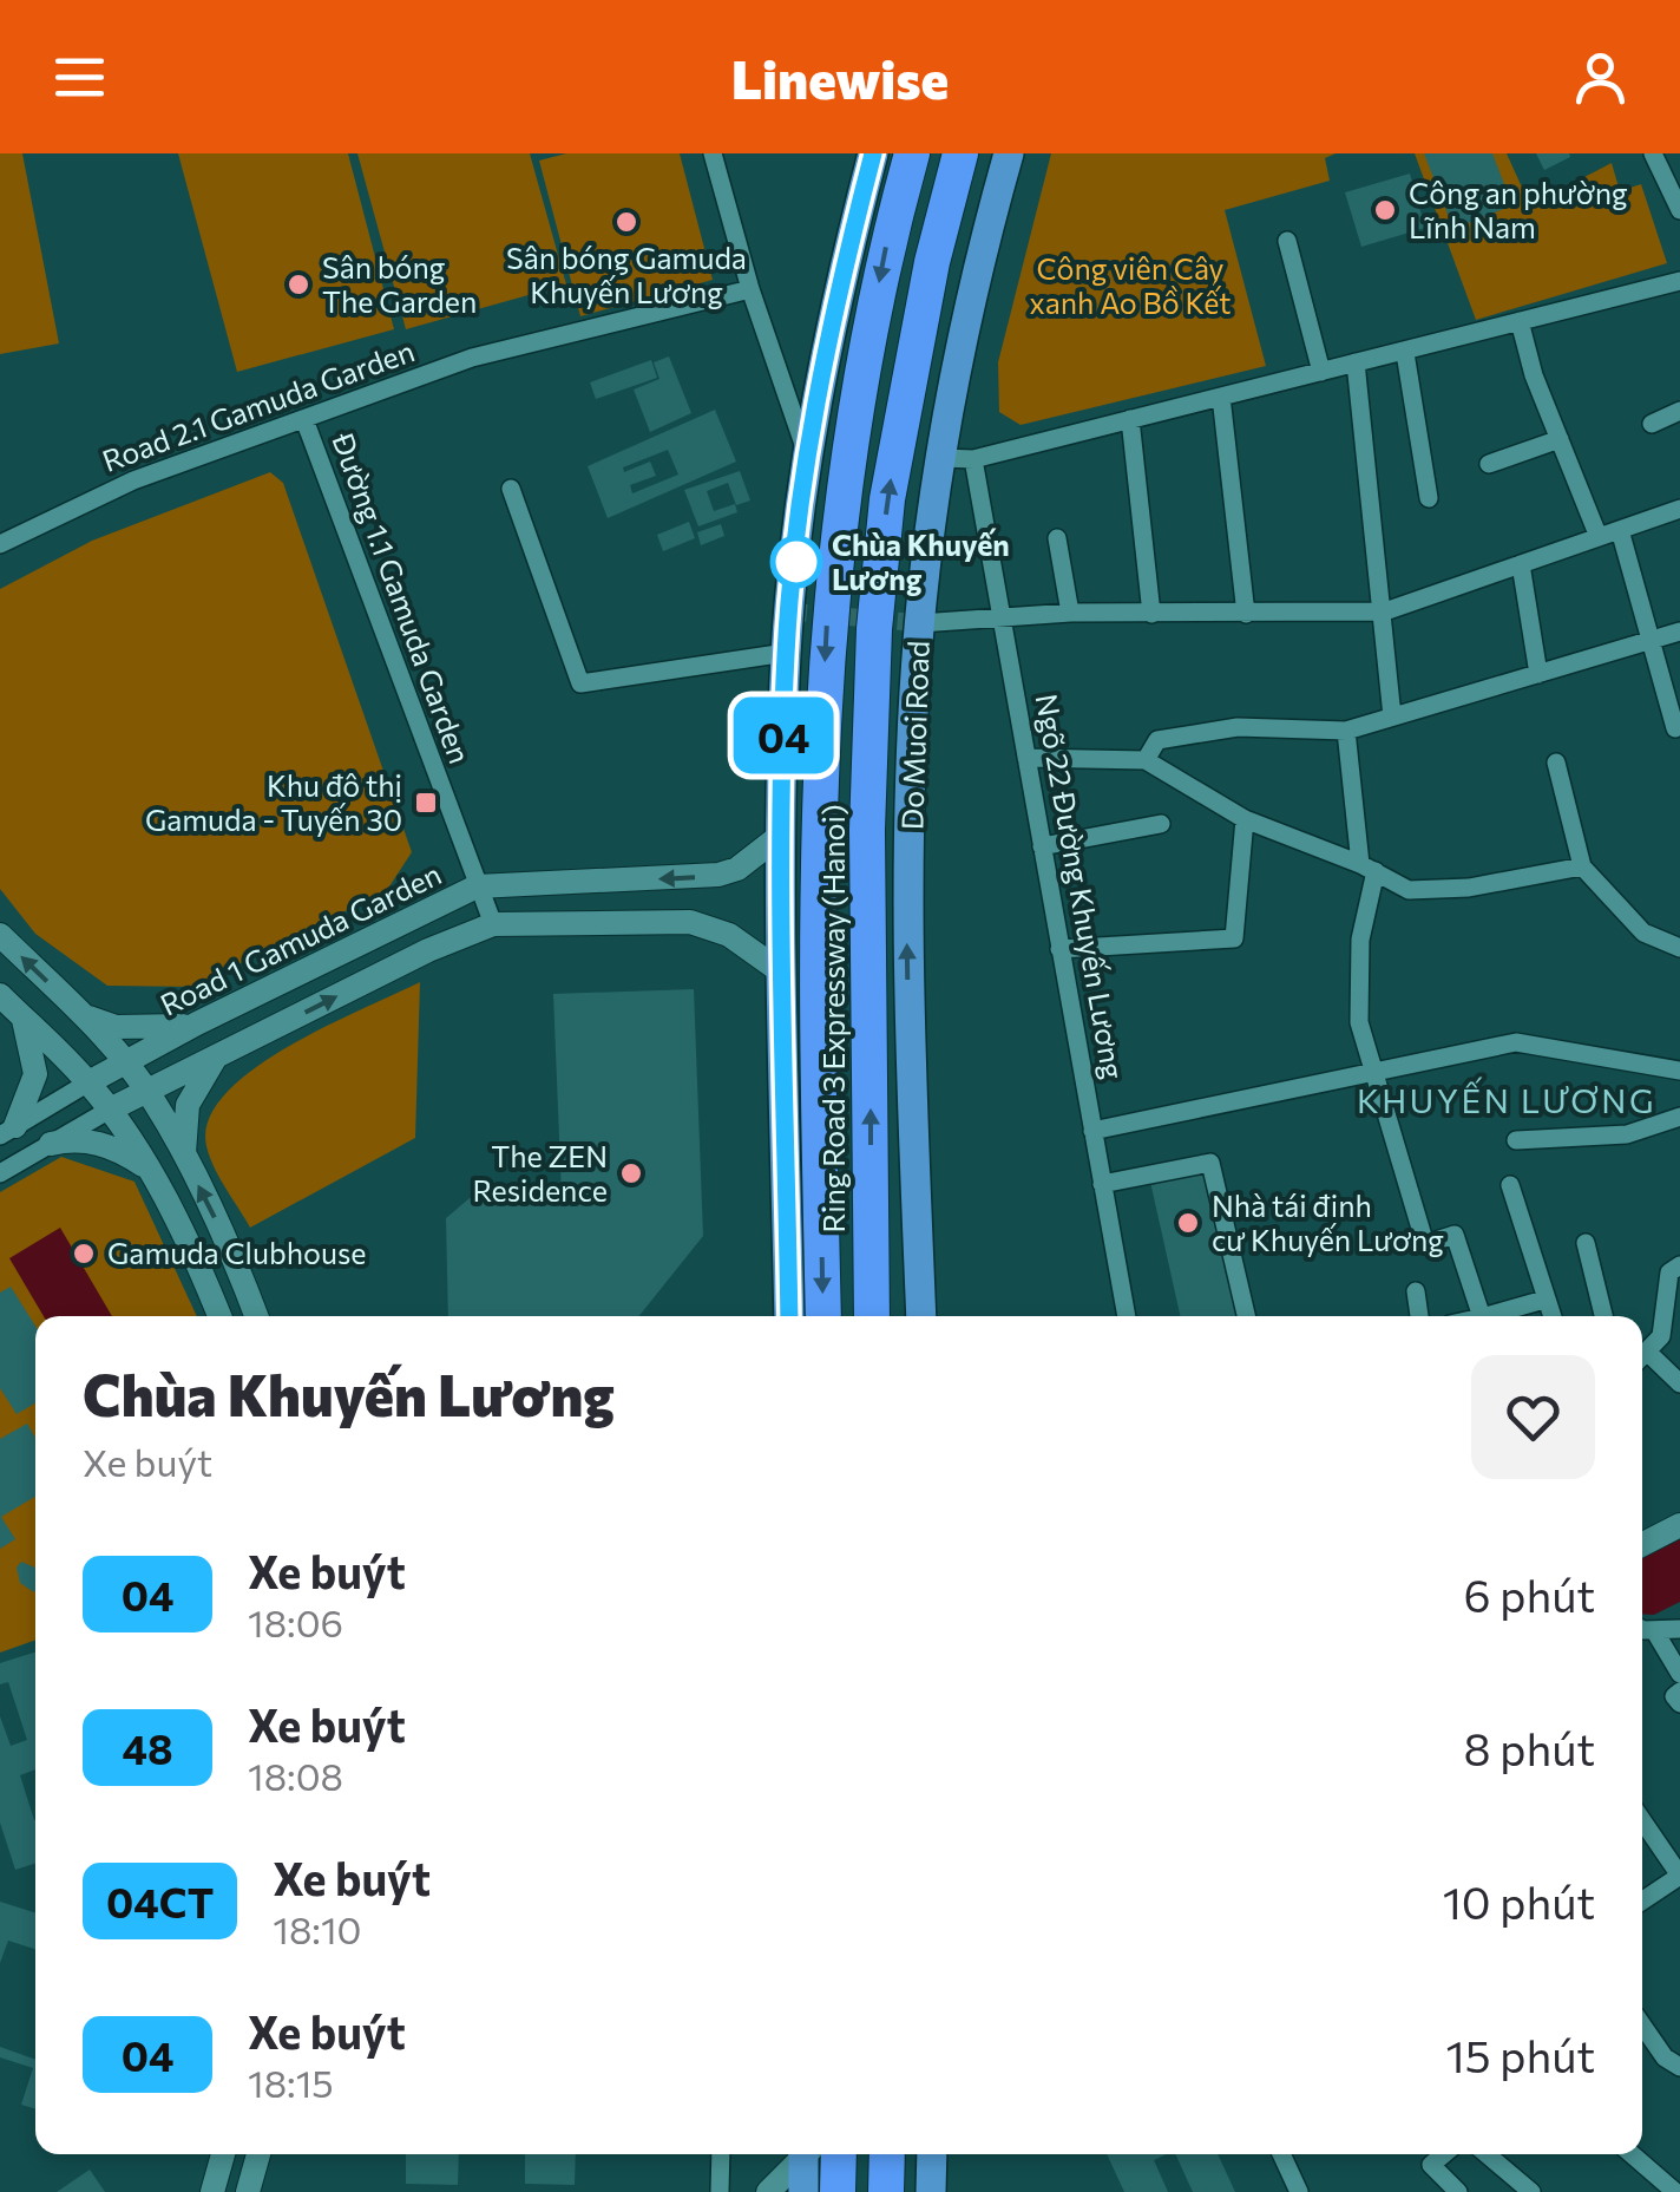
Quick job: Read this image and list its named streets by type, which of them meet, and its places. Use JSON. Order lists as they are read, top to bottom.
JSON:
{
  "streets": {
    "highway": ["Ring Road 3 Expressway (Hanoi)"],
    "main road": ["Do Muoi Road"],
    "street": [
      "Road 2.1 Gamuda Garden",
      "Đường 1.1 Gamuda Garden",
      "Ngõ 22 Đường Khuyến Lương",
      "Road 1 Gamuda Garden"
    ]
  },
  "crossings": [
    ["Road 2.1 Gamuda Garden", "Đường 1.1 Gamuda Garden"],
    ["Đường 1.1 Gamuda Garden", "Road 1 Gamuda Garden"]
  ],
  "districts": ["KHUYẾN LƯƠNG"],
  "parks": ["Công viên Cây xanh Ao Bồ Kết"],
  "places": {
    "other": [
      "Công an phường Lĩnh Nam",
      "Sân bóng Gamuda Khuyến Lương",
      "Sân bóng The Garden",
      "Chùa Khuyến Lương",
      "The ZEN Residence",
      "Nhà tái định cư Khuyến Lương",
      "Gamuda Clubhouse"
    ],
    "transit": ["Khu đô thị Gamuda - Tuyến 30"]
  },
  "lines": ["bus line 04"],
  "page": {
    "header": "Linewise",
    "on_map": "04",
    "heading": ["Chùa Khuyến Lương", "Xe buýt"],
    "list": [
      {
        "mark": "04",
        "name": "Xe buýt",
        "note": "18:06",
        "value": "6 phút"
      },
      {
        "mark": "48",
        "name": "Xe buýt",
        "note": "18:08",
        "value": "8 phút"
      },
      {
        "mark": "04CT",
        "name": "Xe buýt",
        "note": "18:10",
        "value": "10 phút"
      },
      {
        "mark": "04",
        "name": "Xe buýt",
        "note": "18:15",
        "value": "15 phút"
      }
    ]
  }
}
